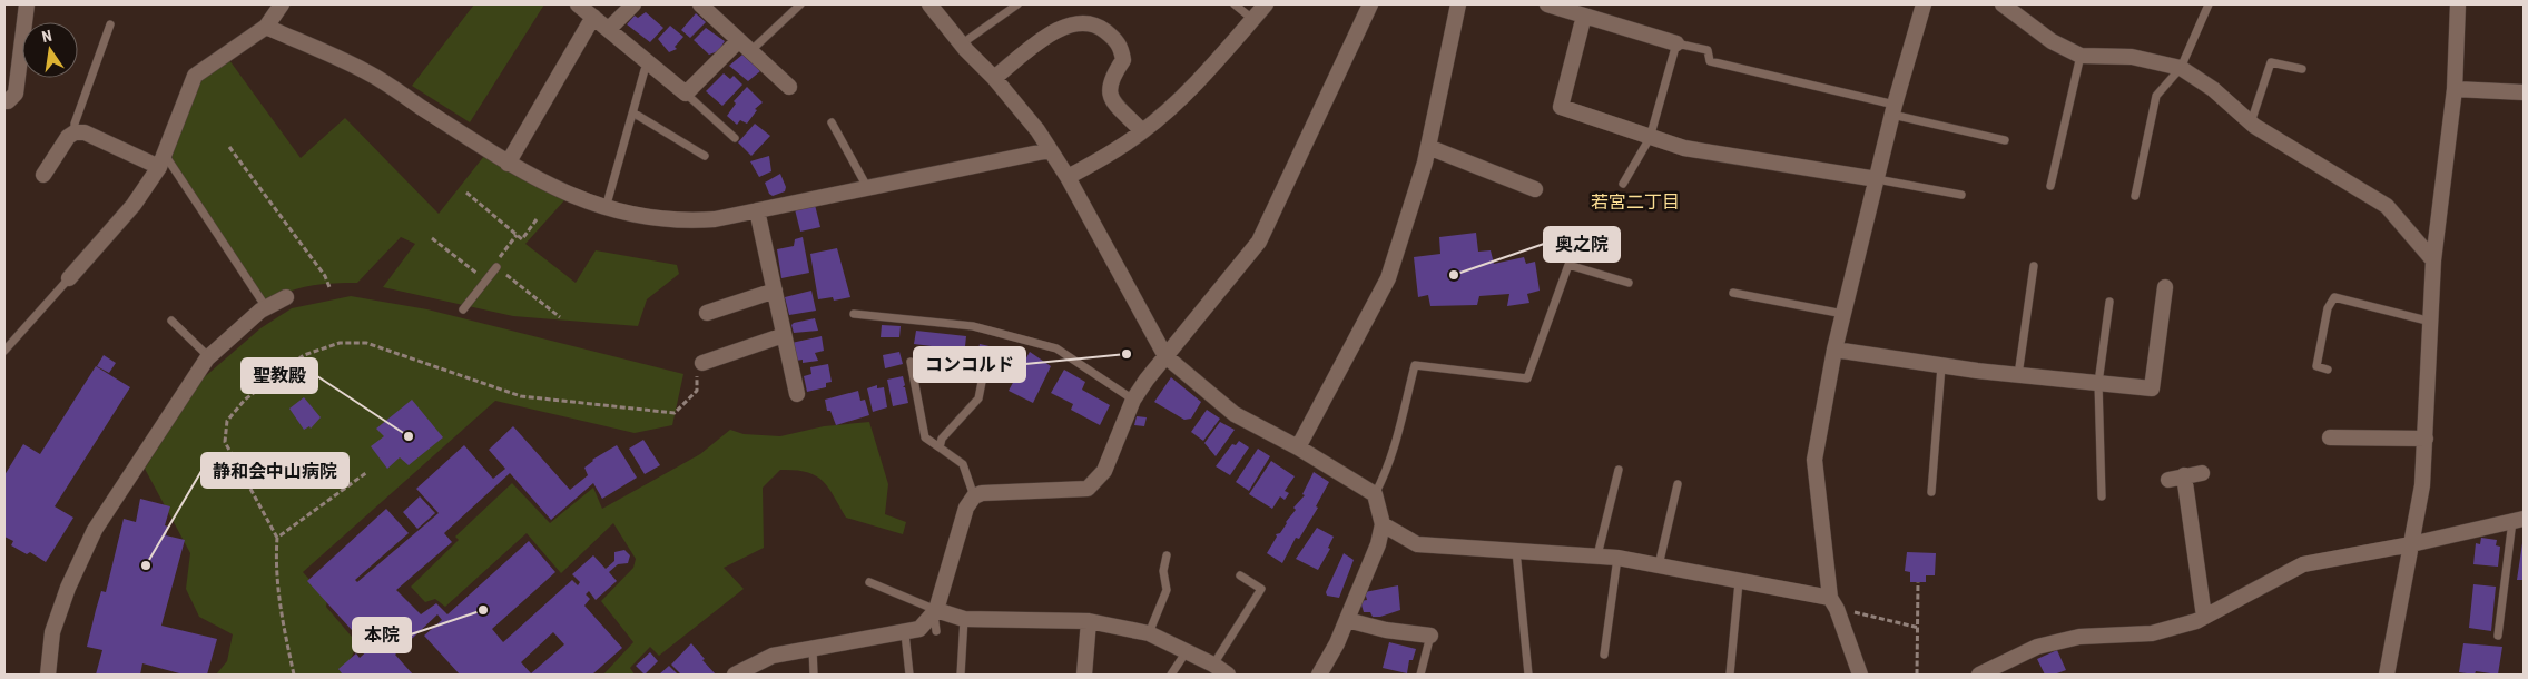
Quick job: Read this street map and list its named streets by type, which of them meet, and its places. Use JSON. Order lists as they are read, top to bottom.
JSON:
{
  "districts": ["若宮二丁目"],
  "places": [
    "奥之院",
    "コンコルド",
    "聖教殿",
    "静和会中山病院",
    "本院"
  ],
  "north": "top"
}
